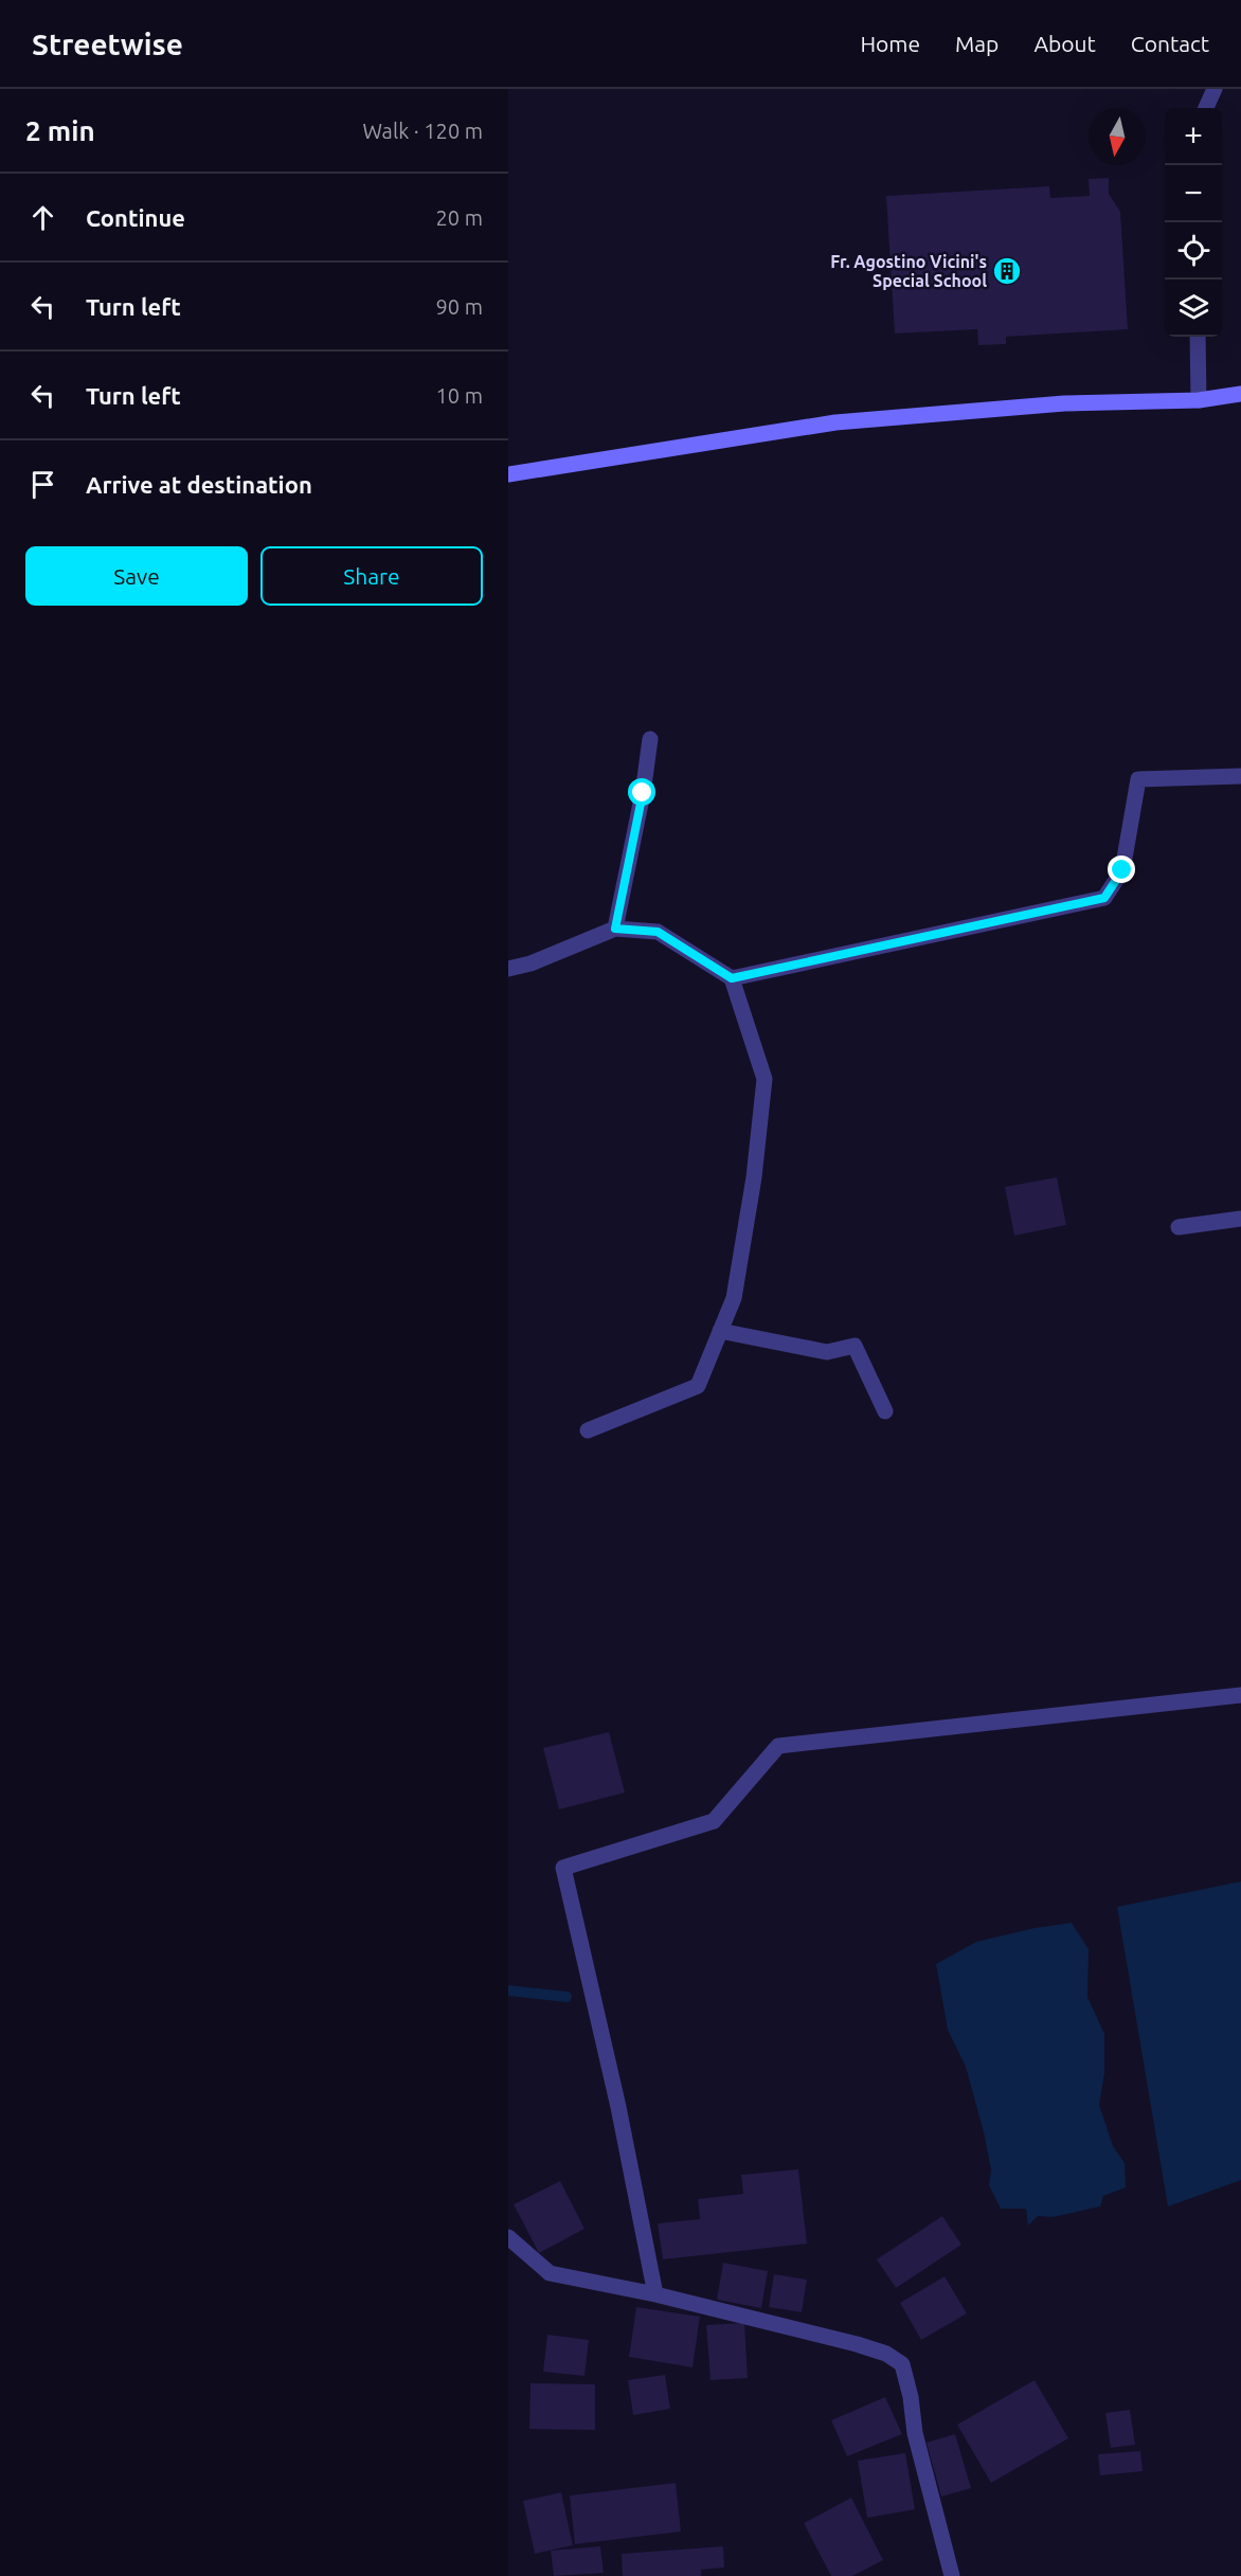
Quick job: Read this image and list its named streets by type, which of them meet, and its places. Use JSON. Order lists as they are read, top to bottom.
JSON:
{
  "places": {
    "building": ["Fr. Agostino Vicini's Special School"]
  },
  "north": "bottom",
  "page": {
    "header": "Streetwise",
    "nav": [
      "Home",
      "Map",
      "About",
      "Contact"
    ],
    "heading": ["2 min", "Walk · 120 m"],
    "map_buttons": ["+", "−"],
    "list": [
      ["Continue", "20 m"],
      ["Turn left", "90 m"],
      ["Turn left", "10 m"],
      "Arrive at destination"
    ],
    "buttons": ["Save", "Share"]
  }
}
